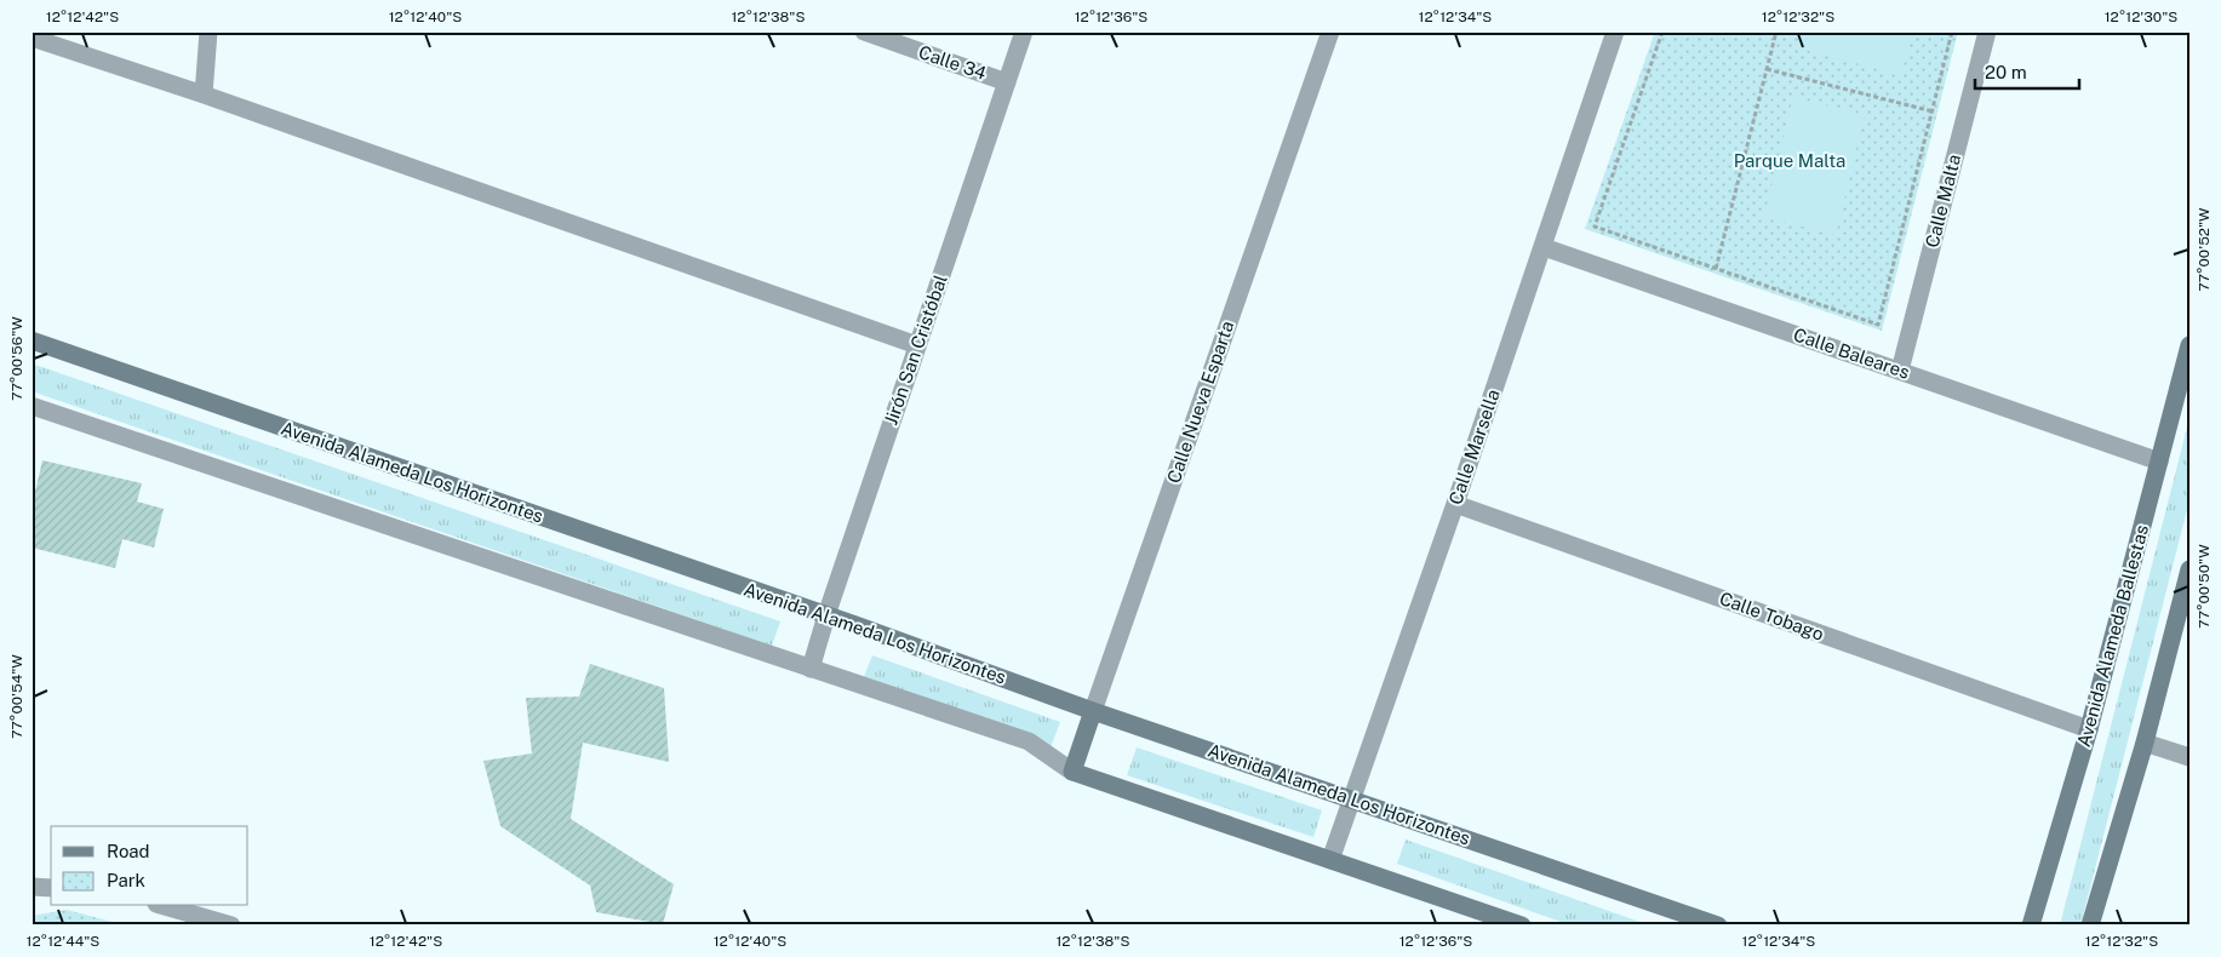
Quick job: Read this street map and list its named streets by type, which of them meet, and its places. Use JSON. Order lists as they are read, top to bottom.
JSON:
{
  "streets": {
    "street": [
      "Calle 34",
      "Calle Malta",
      "Jirón San Cristóbal",
      "Calle Baleares",
      "Calle Nueva Esparta",
      "Calle Marsella",
      "Avenida Alameda Los Horizontes",
      "Calle Tobago",
      "Avenida Alameda Ballestas"
    ]
  },
  "crossings": [
    ["Calle 34", "Jirón San Cristóbal"],
    ["Calle Malta", "Calle Baleares"],
    ["Jirón San Cristóbal", "Avenida Alameda Los Horizontes"],
    ["Calle Baleares", "Calle Marsella"],
    ["Calle Baleares", "Avenida Alameda Ballestas"],
    ["Calle Nueva Esparta", "Avenida Alameda Los Horizontes"],
    ["Calle Marsella", "Avenida Alameda Los Horizontes"],
    ["Calle Marsella", "Calle Tobago"],
    ["Calle Tobago", "Avenida Alameda Ballestas"]
  ],
  "parks": ["Parque Malta"],
  "legend": ["Road", "Park"],
  "scale_bar": "20 m",
  "coordinates": [
    "12°12'42\"S",
    "12°12'40\"S",
    "12°12'38\"S",
    "12°12'36\"S",
    "12°12'34\"S",
    "12°12'32\"S",
    "12°12'30\"S",
    "77°00'52\"W",
    "77°00'56\"W",
    "77°00'50\"W",
    "77°00'54\"W",
    "12°12'44\"S"
  ]
}
